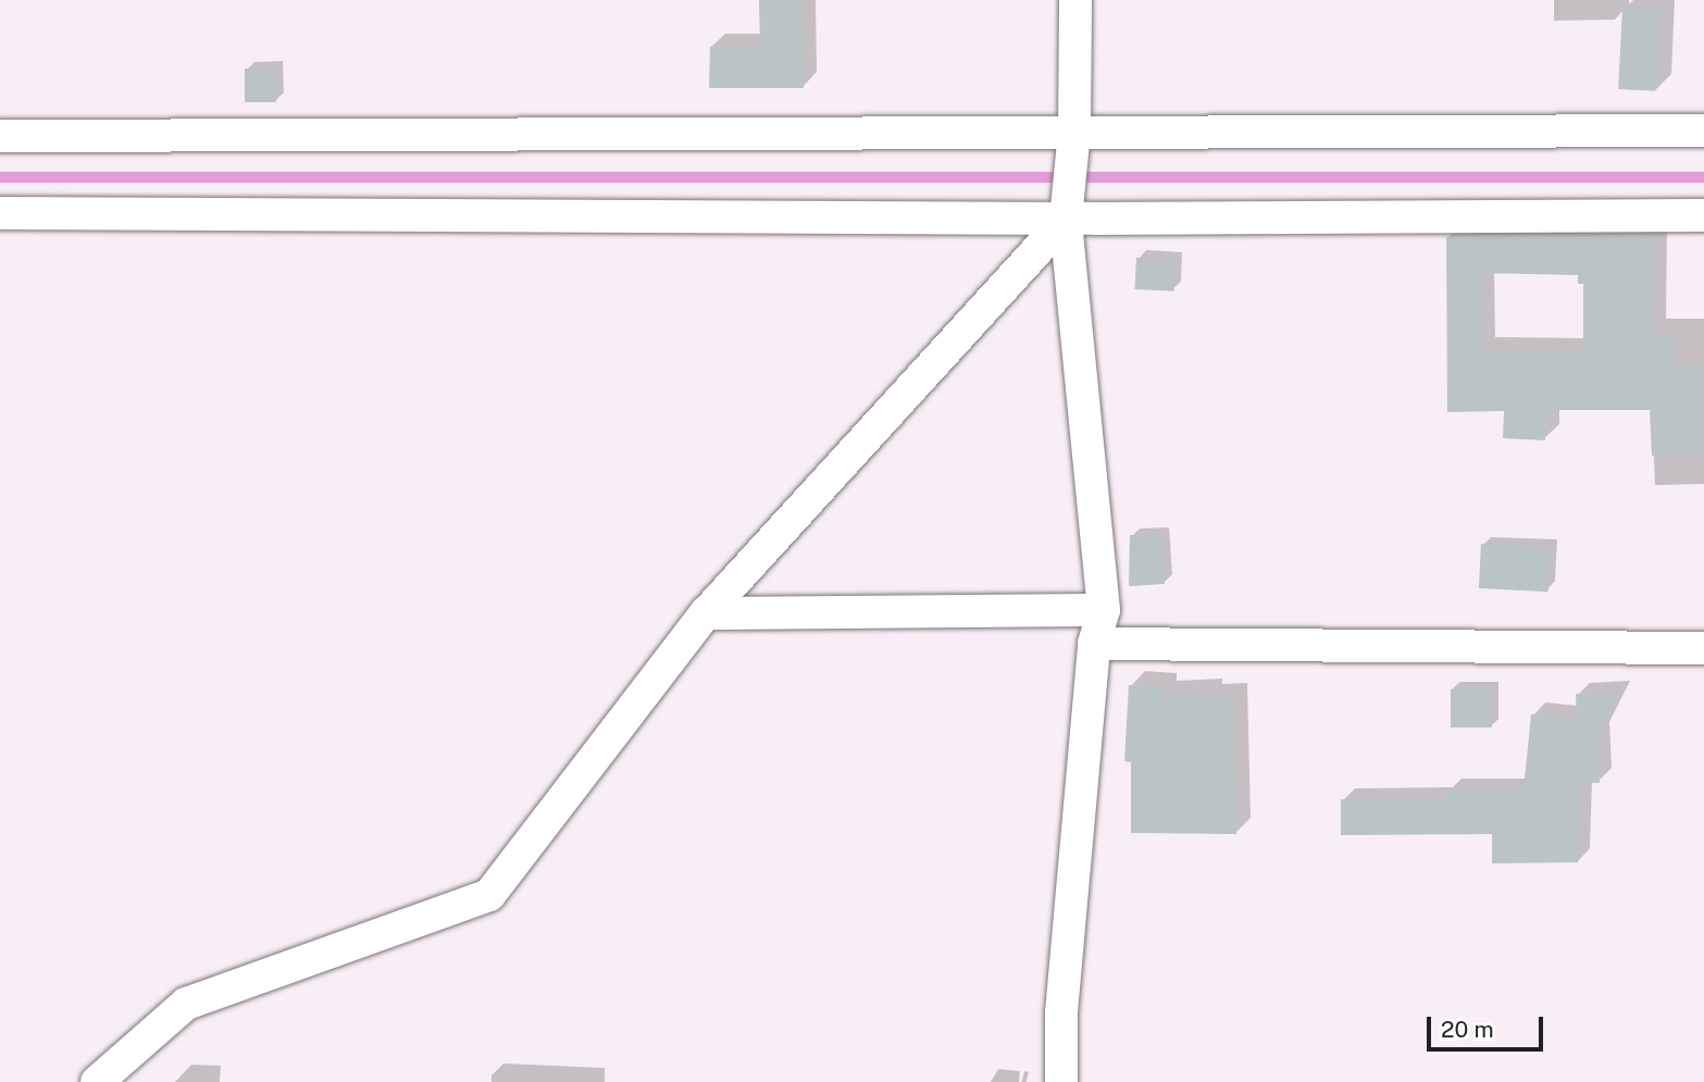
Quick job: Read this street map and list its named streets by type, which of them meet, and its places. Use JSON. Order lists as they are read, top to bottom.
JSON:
{
  "scale_bar": "20 m"
}
